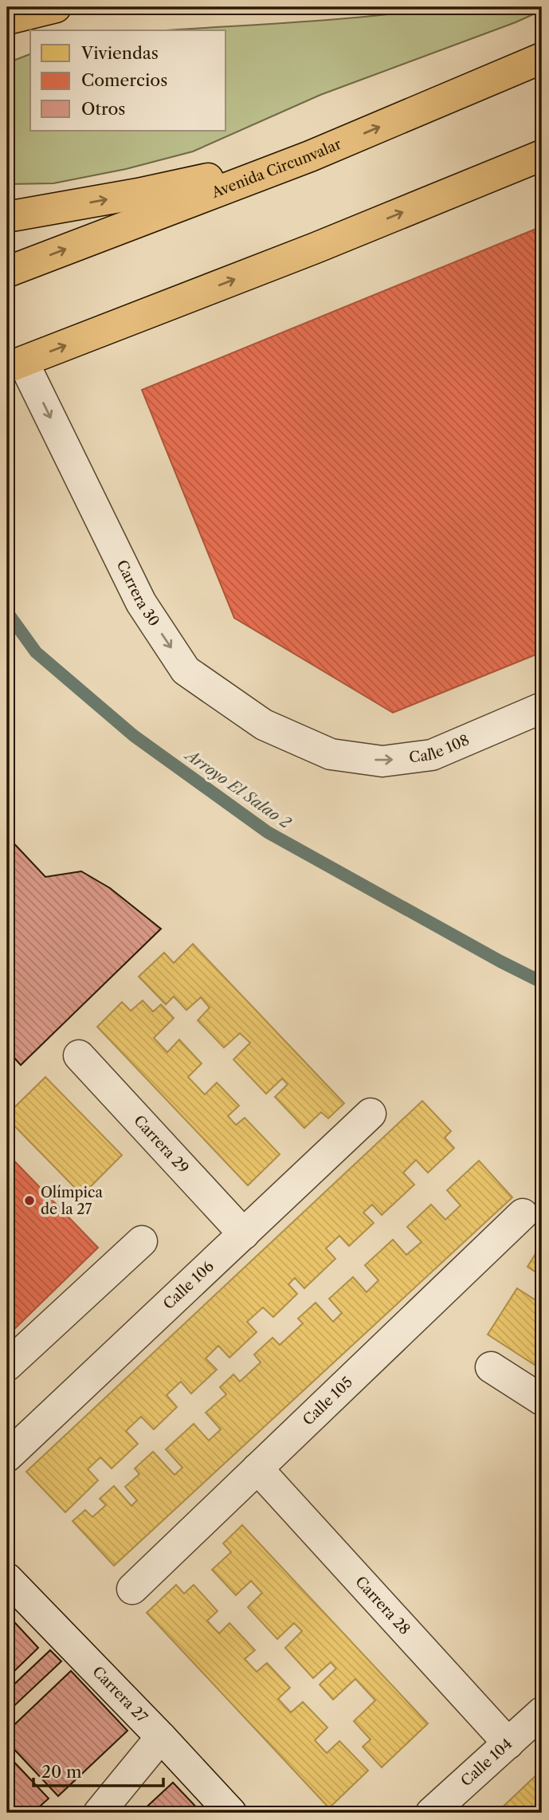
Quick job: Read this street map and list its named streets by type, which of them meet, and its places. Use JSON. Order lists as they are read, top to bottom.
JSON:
{
  "streets": {
    "highway": ["Avenida Circunvalar"],
    "street": [
      "Carrera 30",
      "Calle 108",
      "Carrera 29",
      "Calle 106",
      "Calle 105",
      "Carrera 28",
      "Carrera 27",
      "Calle 104"
    ]
  },
  "crossings": [
    ["Carrera 30", "Calle 108"],
    ["Carrera 29", "Calle 106"],
    ["Calle 105", "Carrera 28"],
    ["Carrera 28", "Calle 104"]
  ],
  "one_way": ["Carrera 30", "Calle 108"],
  "water": ["Arroyo El Salao 2"],
  "places": ["Olímpica de la 27"],
  "legend": ["Viviendas", "Comercios", "Otros"],
  "scale_bar": "20 m"
}
